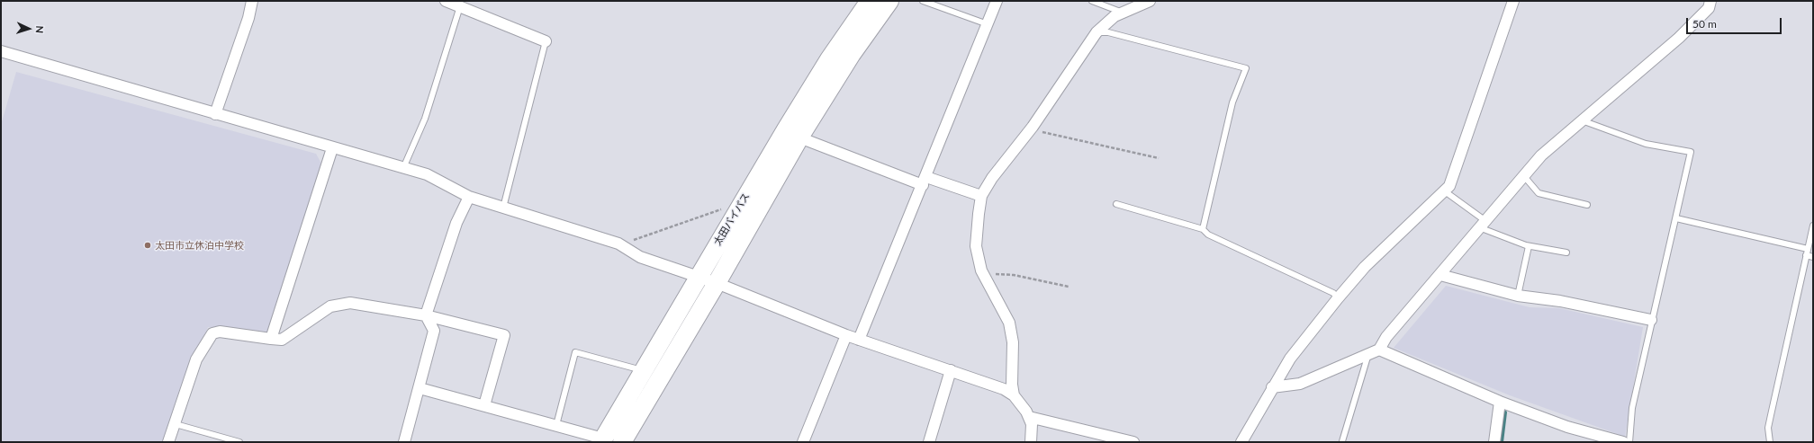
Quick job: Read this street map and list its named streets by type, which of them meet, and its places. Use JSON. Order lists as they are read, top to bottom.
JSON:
{
  "streets": {
    "highway": ["太田バイパス"]
  },
  "places": ["太田市立休泊中学校"],
  "scale_bar": "50 m",
  "north": "right"
}
